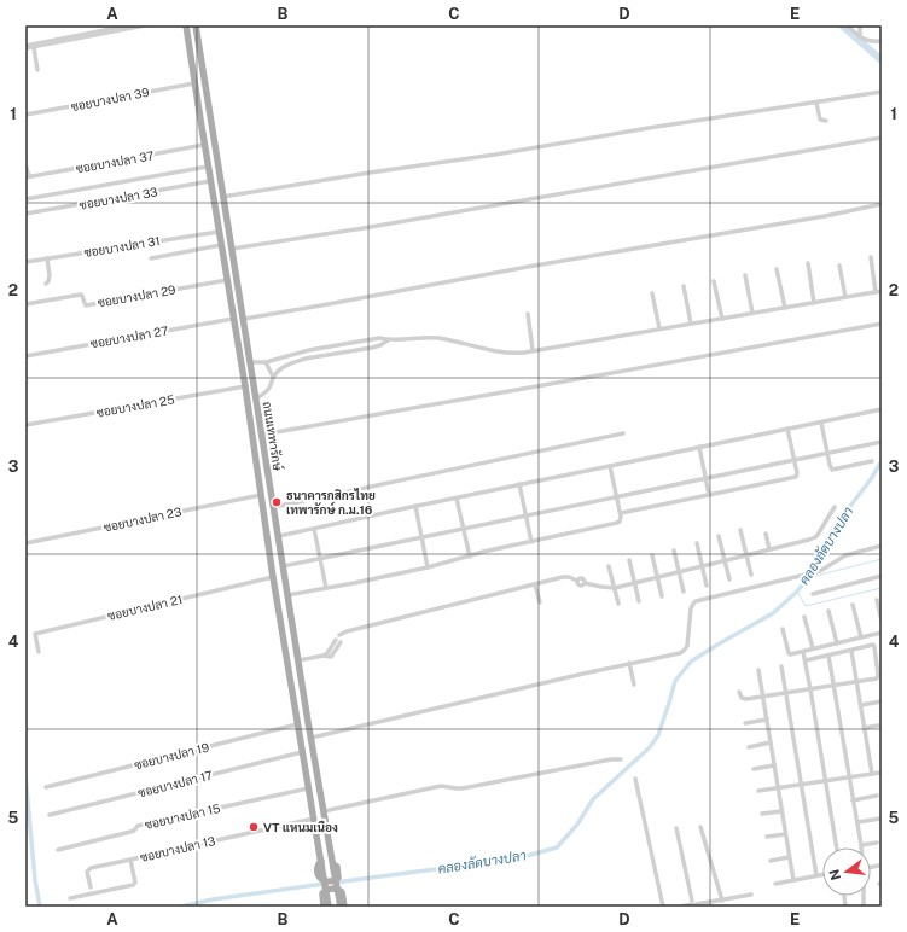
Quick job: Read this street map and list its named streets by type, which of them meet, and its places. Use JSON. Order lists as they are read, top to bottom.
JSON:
{
  "streets": {
    "main road": ["ถนนเทพารักษ์"],
    "street": [
      "ซอยบางปลา 39",
      "ซอยบางปลา 37",
      "ซอยบางปลา 33",
      "ซอยบางปลา 31",
      "ซอยบางปลา 29",
      "ซอยบางปลา 27",
      "ซอยบางปลา 25",
      "ซอยบางปลา 23",
      "ซอยบางปลา 21",
      "ซอยบางปลา 19",
      "ซอยบางปลา 17",
      "ซอยบางปลา 15",
      "ซอยบางปลา 13"
    ]
  },
  "crossings": [
    ["ซอยบางปลา 39", "ถนนเทพารักษ์"],
    ["ซอยบางปลา 37", "ถนนเทพารักษ์"],
    ["ซอยบางปลา 33", "ถนนเทพารักษ์"],
    ["ซอยบางปลา 31", "ถนนเทพารักษ์"],
    ["ซอยบางปลา 29", "ถนนเทพารักษ์"],
    ["ซอยบางปลา 27", "ถนนเทพารักษ์"],
    ["ซอยบางปลา 25", "ถนนเทพารักษ์"],
    ["ถนนเทพารักษ์", "ซอยบางปลา 23"],
    ["ถนนเทพารักษ์", "ซอยบางปลา 21"],
    ["ถนนเทพารักษ์", "ซอยบางปลา 19"],
    ["ถนนเทพารักษ์", "ซอยบางปลา 17"],
    ["ถนนเทพารักษ์", "ซอยบางปลา 15"],
    ["ถนนเทพารักษ์", "ซอยบางปลา 13"]
  ],
  "water": ["คลองลัดบางปลา"],
  "places": ["ธนาคารกสิกรไทย เทพารักษ์ ก.ม.16", "VT แหนมเนือง"],
  "north": "left",
  "grid": {
    "columns": [
      "A",
      "B",
      "C",
      "D",
      "E"
    ],
    "rows": [
      "1",
      "2",
      "3",
      "4",
      "5"
    ]
  }
}
